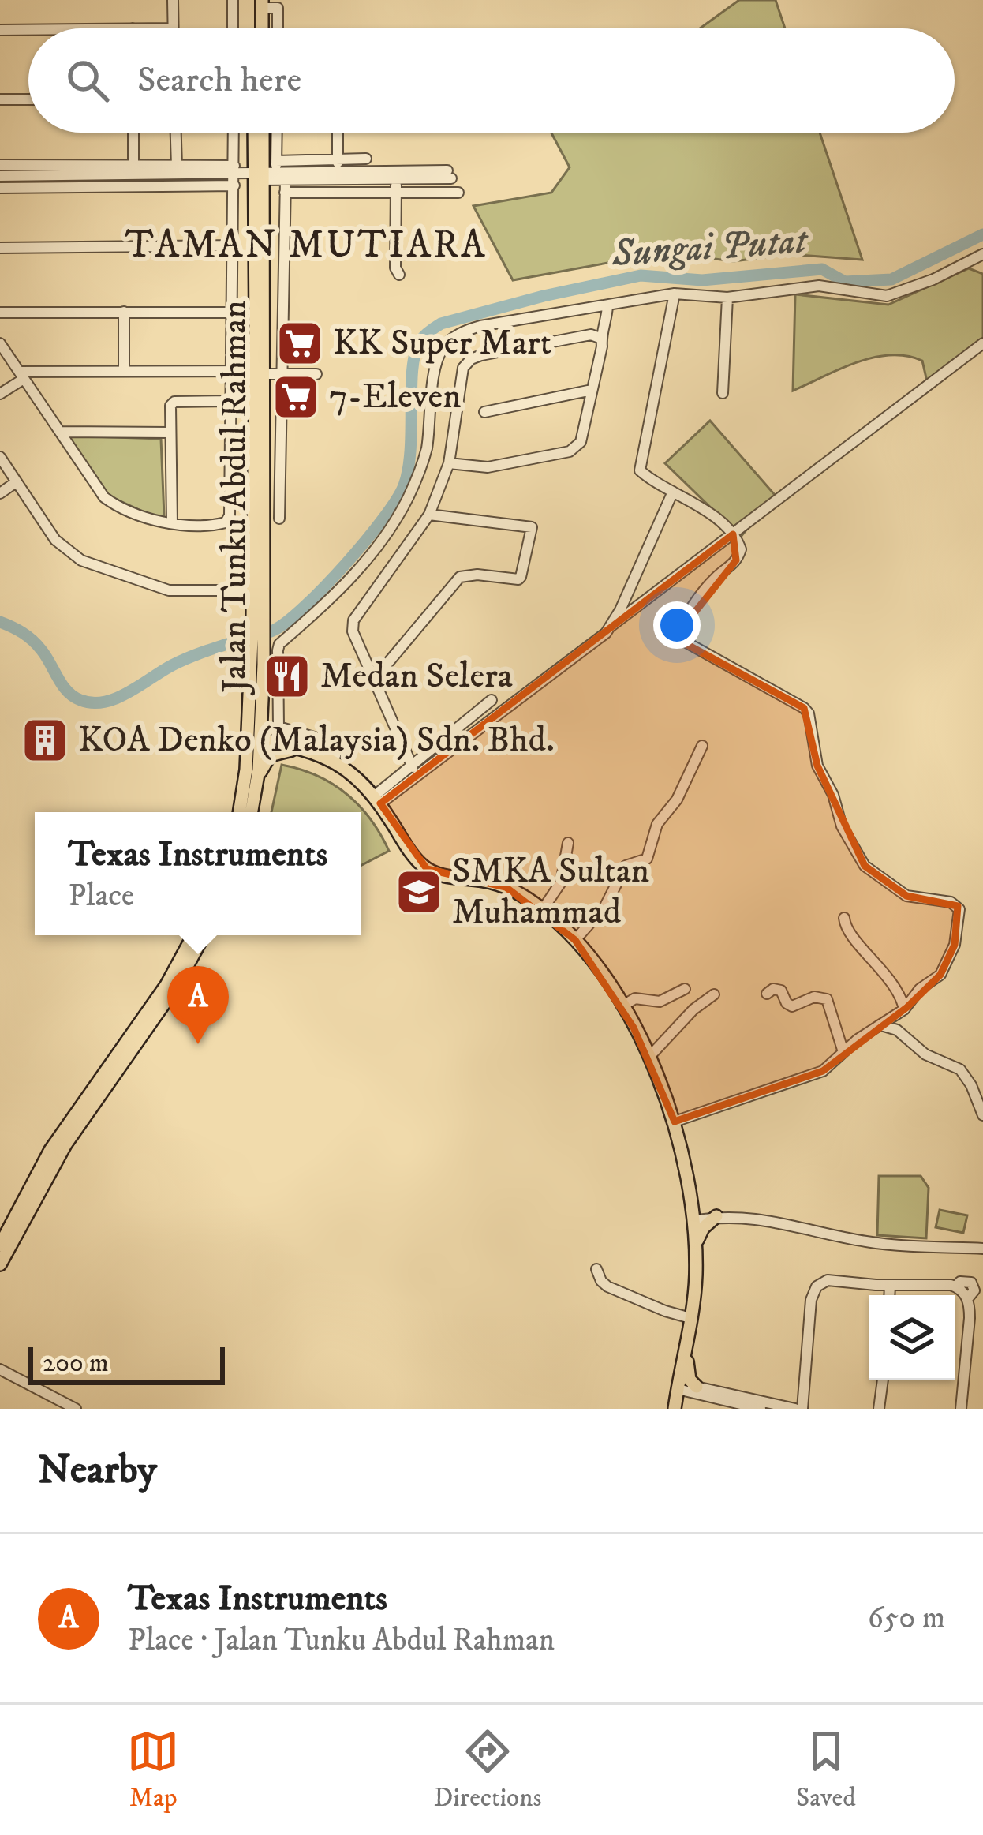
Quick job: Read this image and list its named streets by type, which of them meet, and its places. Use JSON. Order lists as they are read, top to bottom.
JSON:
{
  "streets": {
    "main road": ["Jalan Tunku Abdul Rahman"]
  },
  "districts": ["TAMAN MUTIARA"],
  "water": ["Sungai Putat"],
  "places": {
    "supermarket": ["KK Super Mart", "7-Eleven"],
    "restaurant": ["Medan Selera"],
    "building": ["KOA Denko (Malaysia) Sdn. Bhd."],
    "school or university": ["SMKA Sultan Muhammad"]
  },
  "scale_bar": "200 m",
  "page": {
    "search": "Search here",
    "popup": ["Texas Instruments", "Place"],
    "pins": "A",
    "scale": "200 m",
    "heading": "Nearby",
    "list": [
      {
        "mark": "A",
        "name": "Texas Instruments",
        "note": "Place · Jalan Tunku Abdul Rahman",
        "value": "650 m"
      }
    ],
    "nav": ["Map", "Directions", "Saved"]
  }
}
